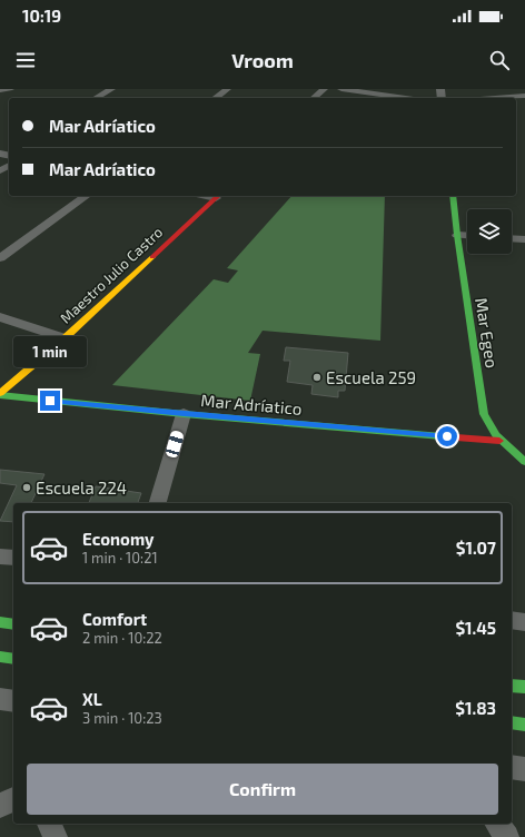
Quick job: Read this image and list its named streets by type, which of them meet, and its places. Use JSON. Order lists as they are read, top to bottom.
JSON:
{
  "streets": {
    "street": ["Maestro Julio Castro", "Mar Egeo", "Mar Adríatico"]
  },
  "crossings": [
    ["Maestro Julio Castro", "Mar Adríatico"],
    ["Mar Egeo", "Mar Adríatico"]
  ],
  "places": ["Escuela 259", "Escuela 224"],
  "page": {
    "status": "10:19",
    "header": "Vroom",
    "banner": ["Mar Adríatico", "Mar Adríatico"],
    "bubble": "1 min",
    "list": [
      {
        "name": "Economy",
        "note": "1 min · 10:21",
        "value": "$1.07"
      },
      {
        "name": "Comfort",
        "note": "2 min · 10:22",
        "value": "$1.45"
      },
      {
        "name": "XL",
        "note": "3 min · 10:23",
        "value": "$1.83"
      }
    ],
    "buttons": "Confirm"
  }
}
